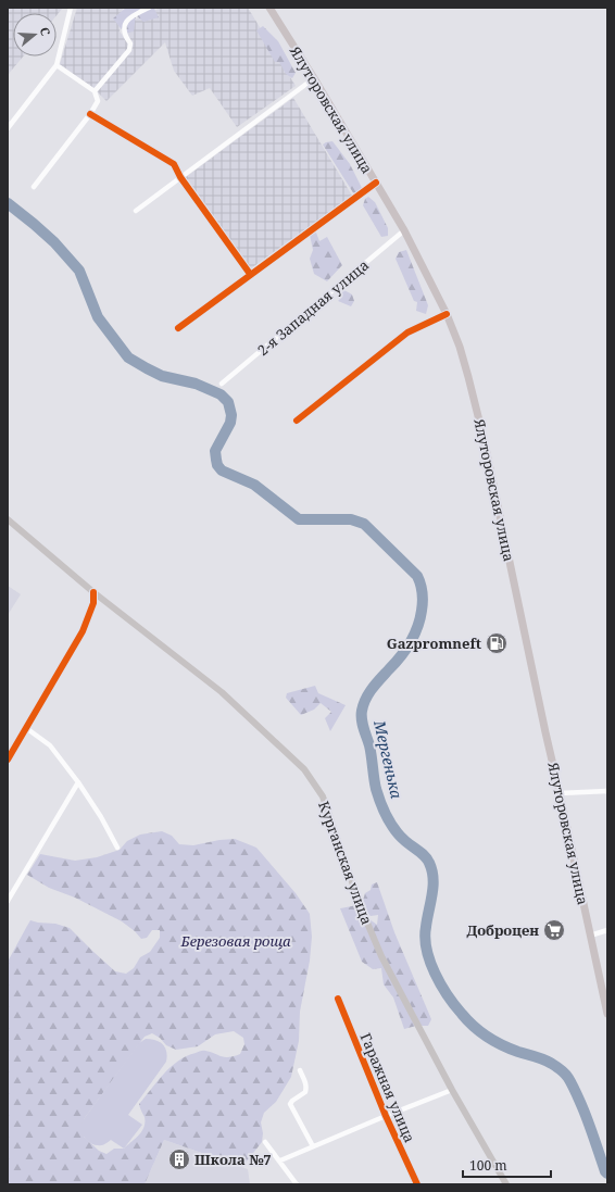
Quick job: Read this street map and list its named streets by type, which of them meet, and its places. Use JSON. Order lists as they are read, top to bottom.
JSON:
{
  "streets": {
    "main road": ["Ялуторовская улица", "Курганская улица"],
    "street": ["2-я Западная улица", "Гаражная улица"]
  },
  "crossings": [
    ["Ялуторовская улица", "2-я Западная улица"]
  ],
  "water": ["Мергенька"],
  "parks": ["Березовая роща"],
  "places": {
    "fuel station": ["Gazpromneft"],
    "supermarket": ["Доброцен"],
    "building": ["Школа №7"]
  },
  "scale_bar": "100 m",
  "north": "right"
}
